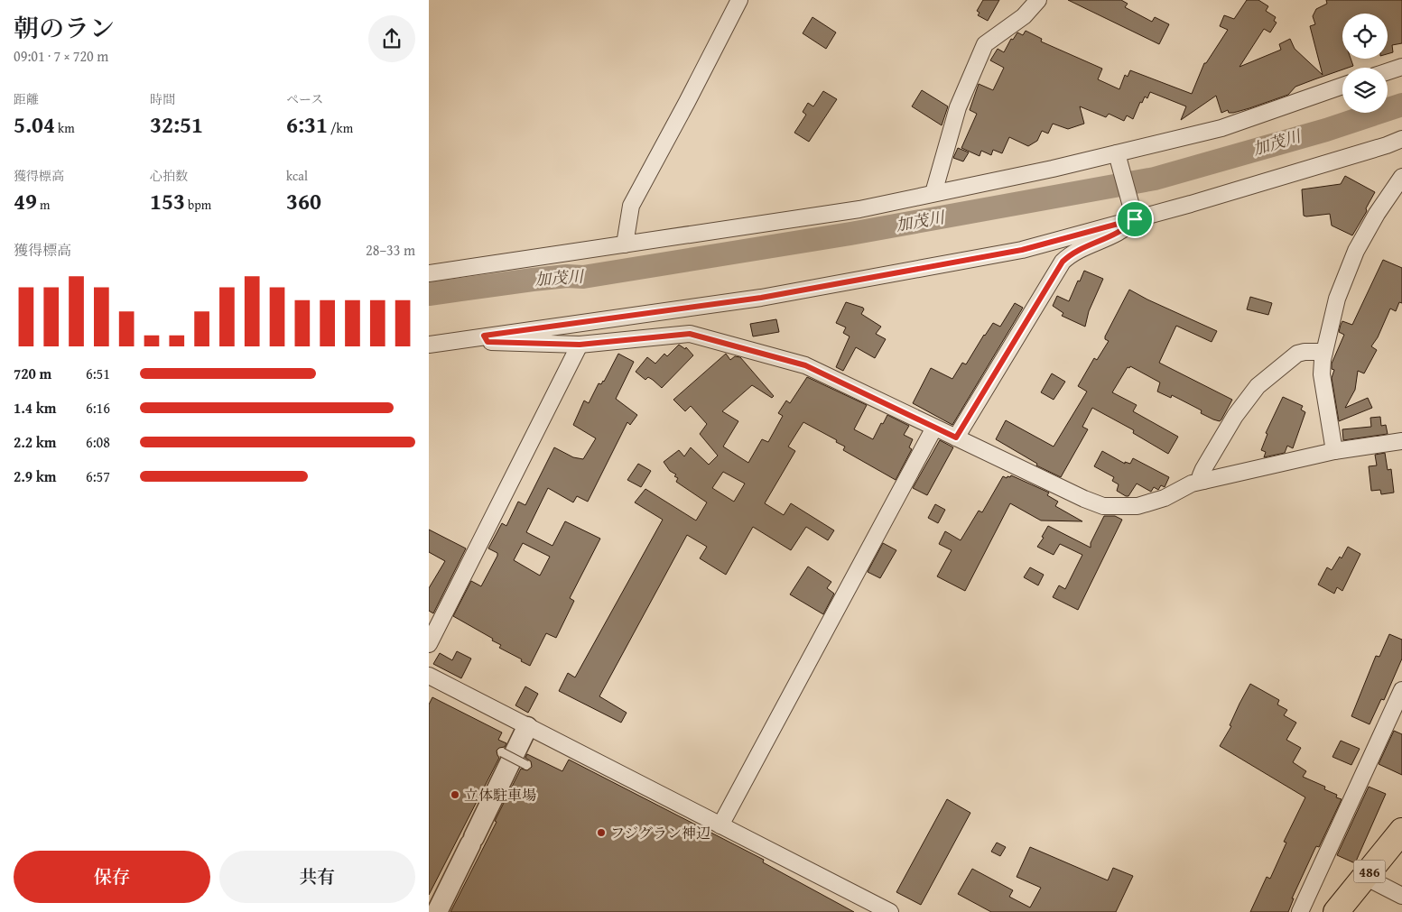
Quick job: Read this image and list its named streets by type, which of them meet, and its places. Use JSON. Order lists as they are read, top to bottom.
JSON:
{
  "streets": {
    "highway": ["486"]
  },
  "water": ["加茂川"],
  "places": ["立体駐車場", "フジグラン神辺"],
  "page": {
    "heading": ["朝のラン", "09:01 · 7 × 720 m"],
    "stats": [
      ["距離", "5.04 km"],
      ["時間", "32:51"],
      ["ペース", "6:31 /km"],
      ["獲得標高", "49 m"],
      ["心拍数", "153 bpm"],
      ["kcal", "360"]
    ],
    "chart": ["獲得標高", "28–33 m"],
    "list": [
      {
        "name": "720 m",
        "note": "6:51"
      },
      {
        "name": "1.4 km",
        "note": "6:16"
      },
      {
        "name": "2.2 km",
        "note": "6:08"
      },
      {
        "name": "2.9 km",
        "note": "6:57"
      }
    ],
    "buttons": ["保存", "共有"]
  }
}
